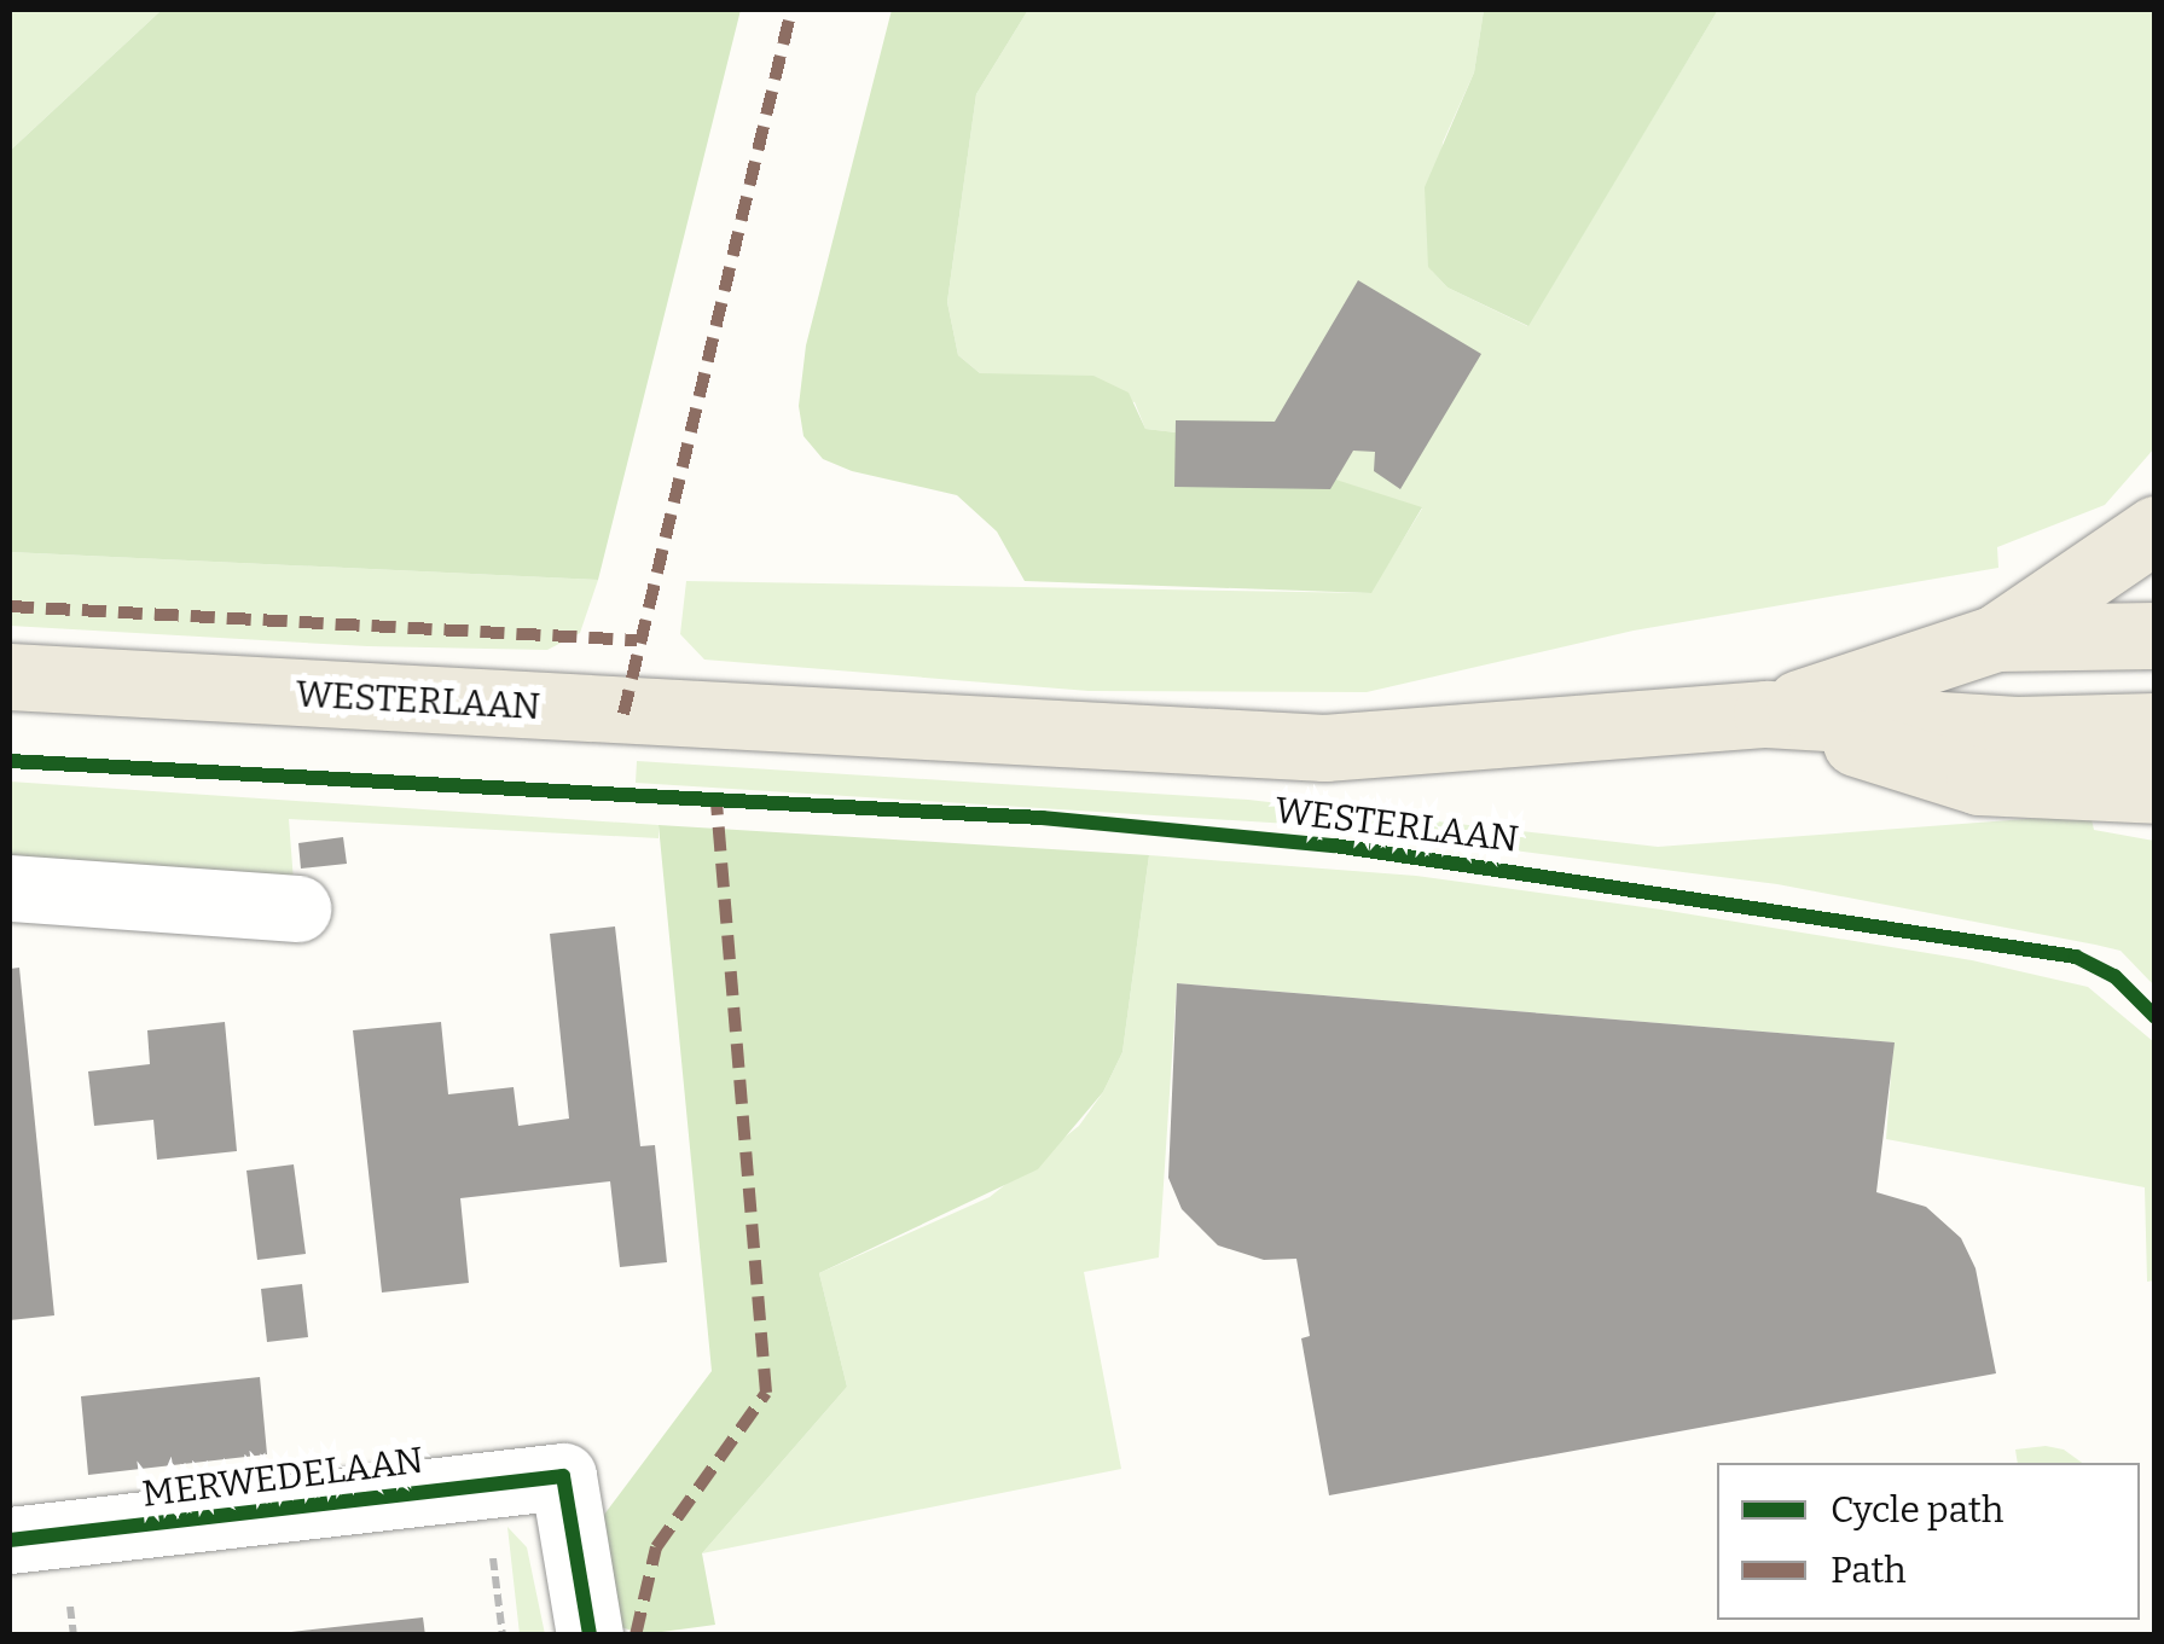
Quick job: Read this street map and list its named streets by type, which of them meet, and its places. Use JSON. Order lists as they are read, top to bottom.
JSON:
{
  "streets": {
    "main road": ["WESTERLAAN"],
    "street": ["MERWEDELAAN"]
  },
  "legend": ["Cycle path", "Path"]
}
